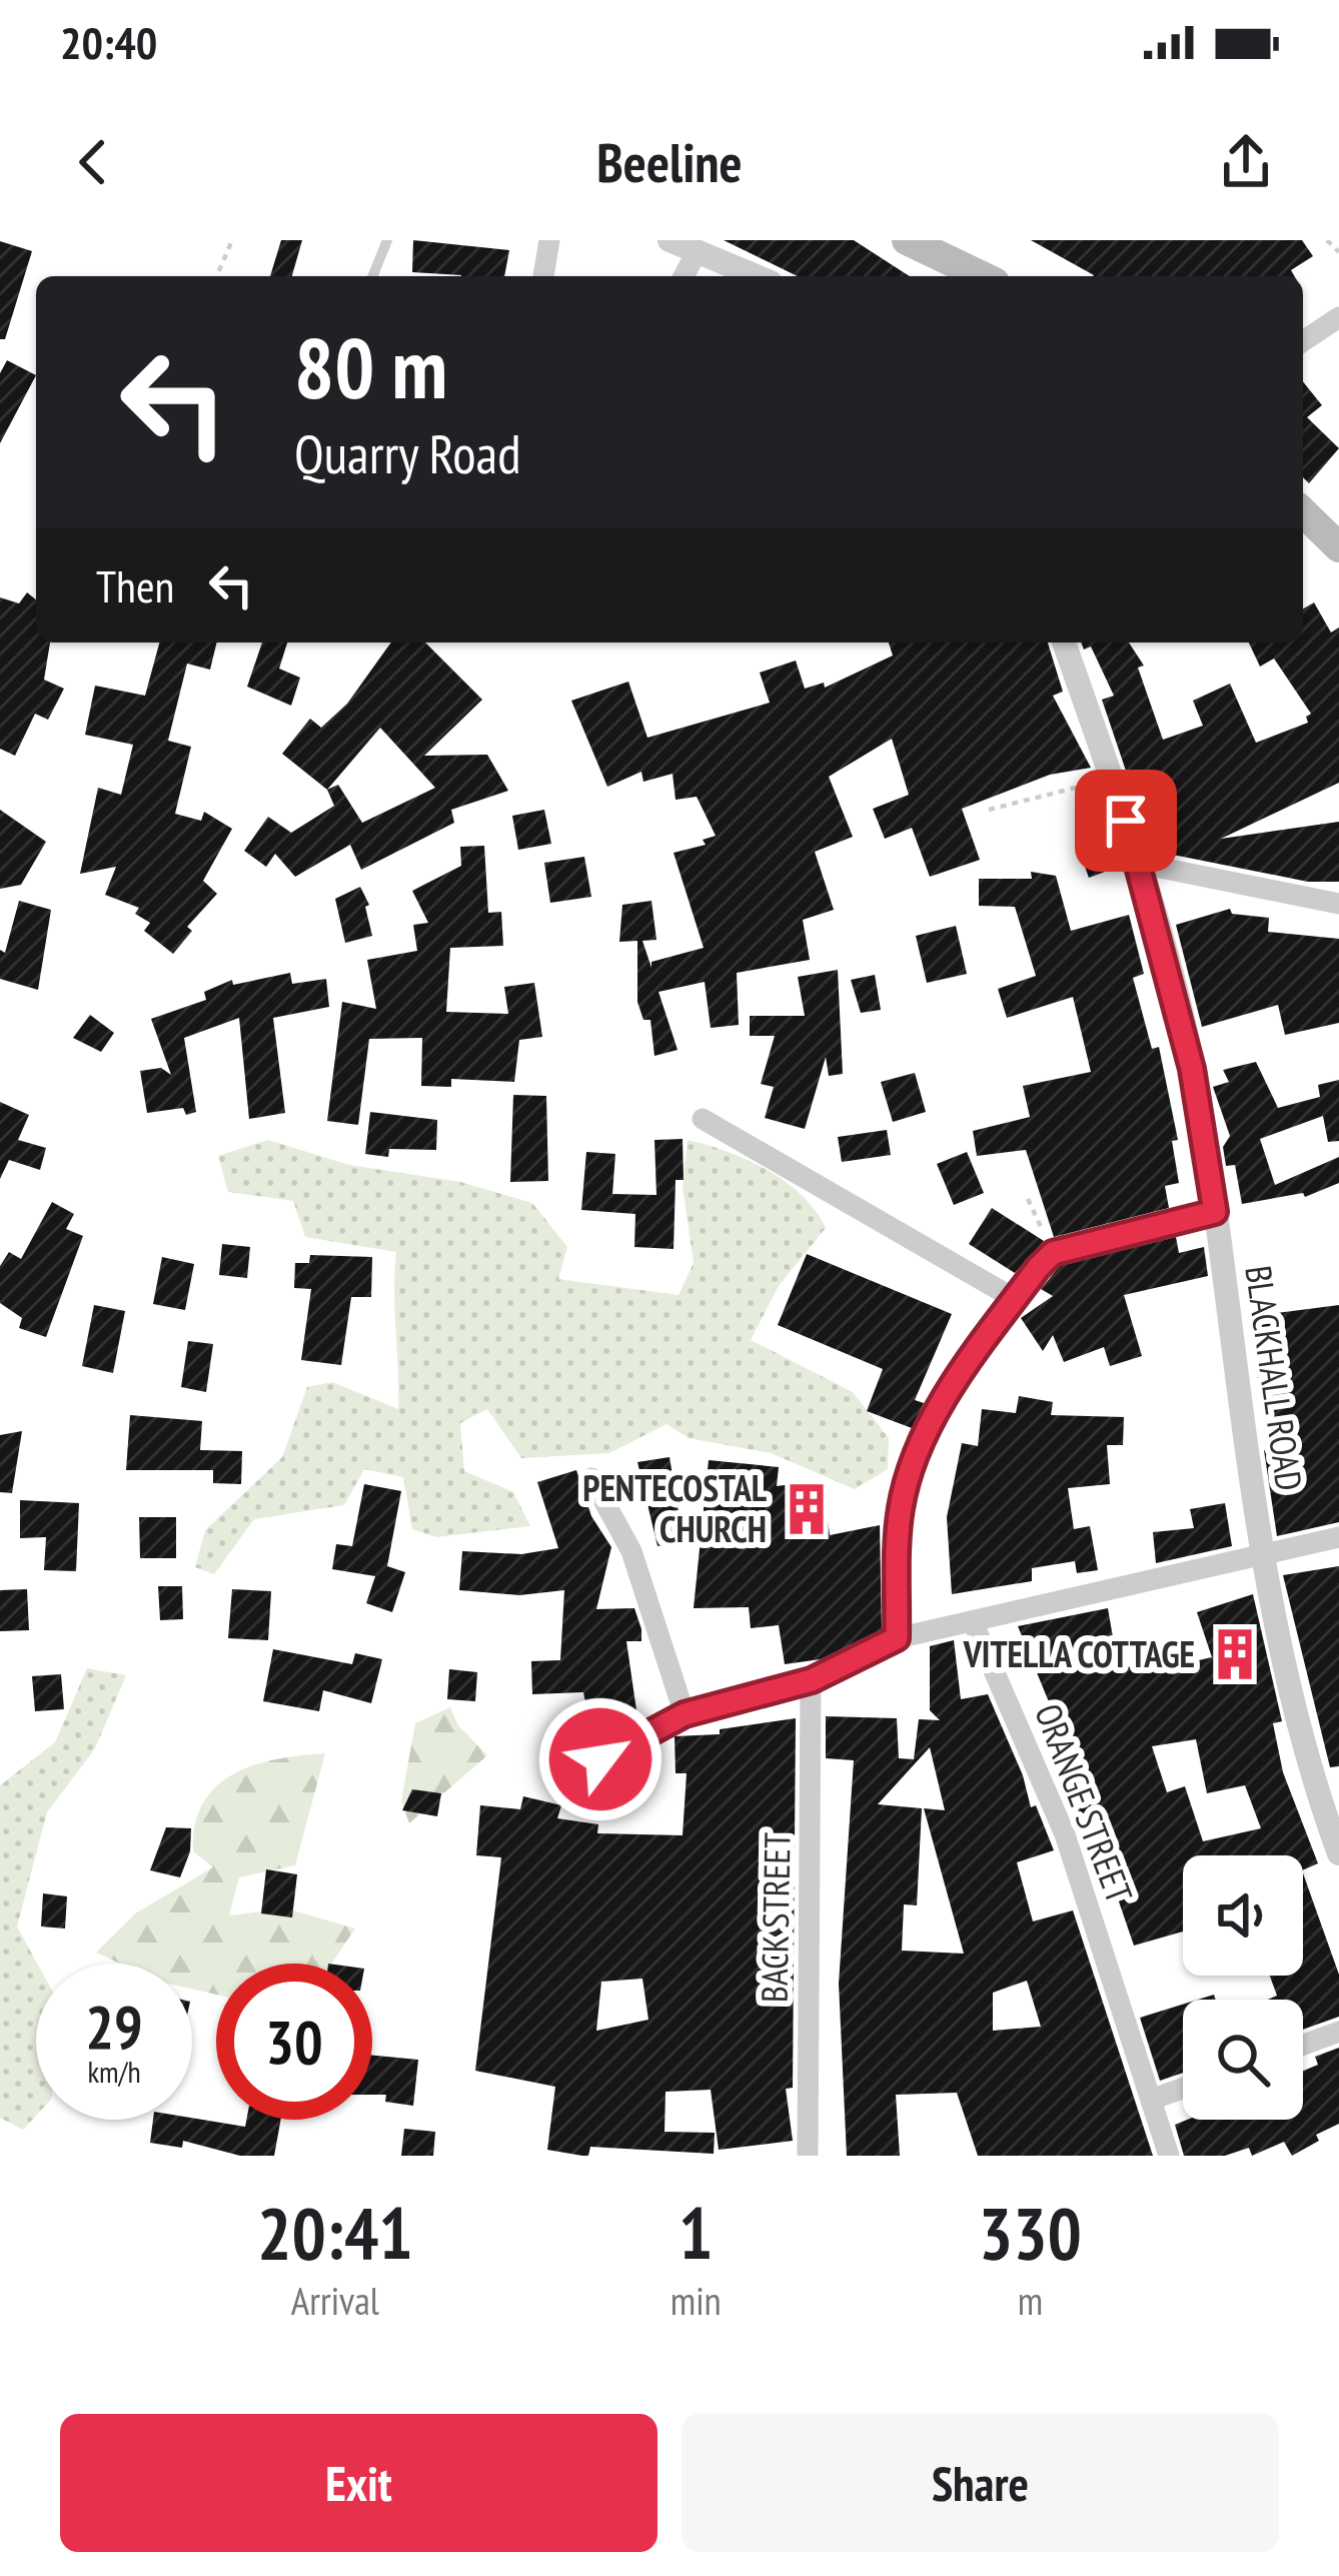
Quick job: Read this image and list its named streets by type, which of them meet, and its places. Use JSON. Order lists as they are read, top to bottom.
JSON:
{
  "streets": {
    "street": ["BLACKHALL ROAD", "ORANGE STREET", "BACK STREET"]
  },
  "places": {
    "building": ["PENTECOSTAL CHURCH", "VITELLA COTTAGE"]
  },
  "page": {
    "status": "20:40",
    "header": "Beeline",
    "turn": ["80 m", "Quarry Road"],
    "then": "Then",
    "speed": "29 km/h",
    "limit": "30",
    "eta": [
      "20:41",
      "Arrival",
      "1",
      "min",
      "330",
      "m"
    ],
    "buttons": ["Exit", "Share"]
  }
}
